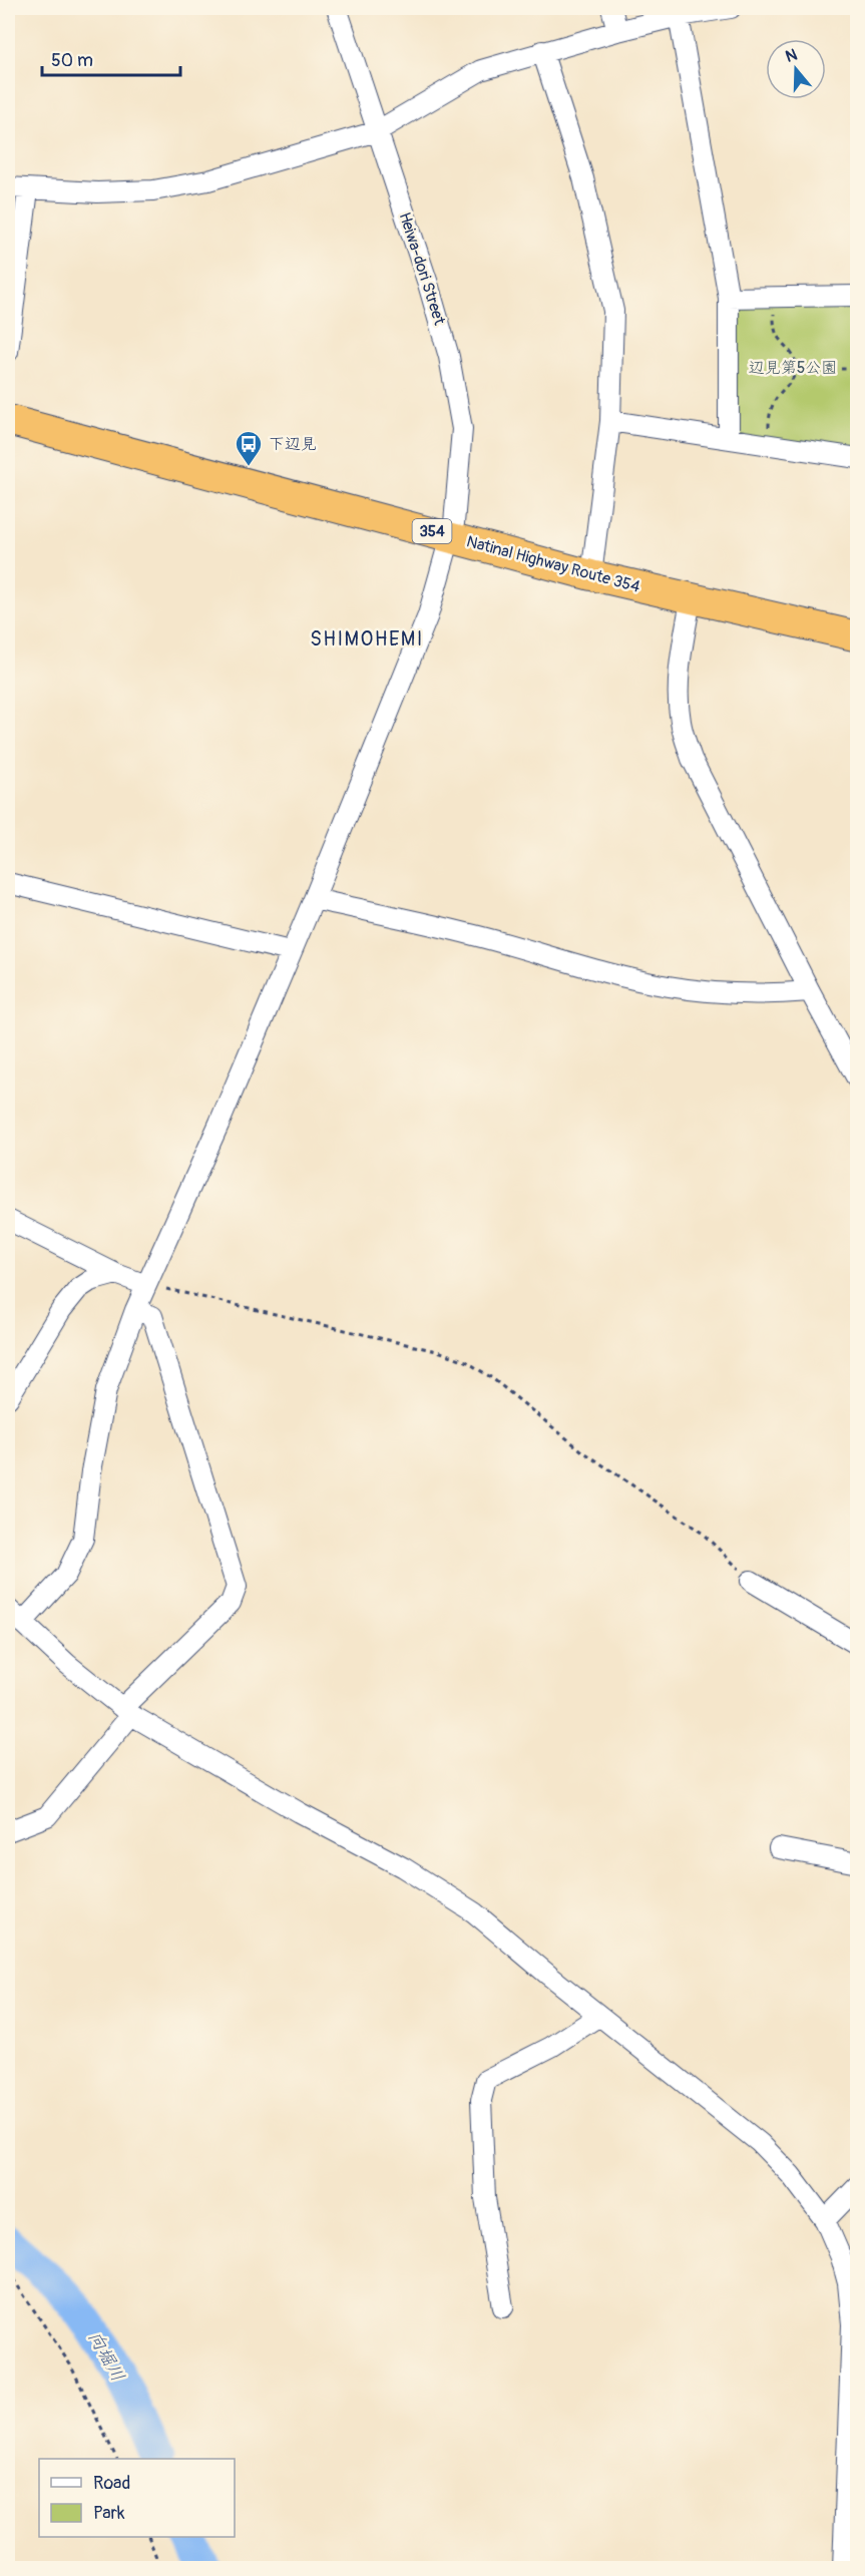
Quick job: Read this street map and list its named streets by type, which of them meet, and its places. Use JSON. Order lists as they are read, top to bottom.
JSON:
{
  "streets": {
    "highway": ["354", "Natinal Highway Route 354"],
    "street": ["Heiwa-dori Street"]
  },
  "crossings": [
    ["Heiwa-dori Street", "Natinal Highway Route 354"]
  ],
  "districts": ["SHIMOHEMI"],
  "water": ["向堀川"],
  "parks": ["辺見第5公園"],
  "places": {
    "bus stop": ["下辺見"]
  },
  "legend": ["Road", "Park"],
  "scale_bar": "50 m",
  "north": "top"
}
